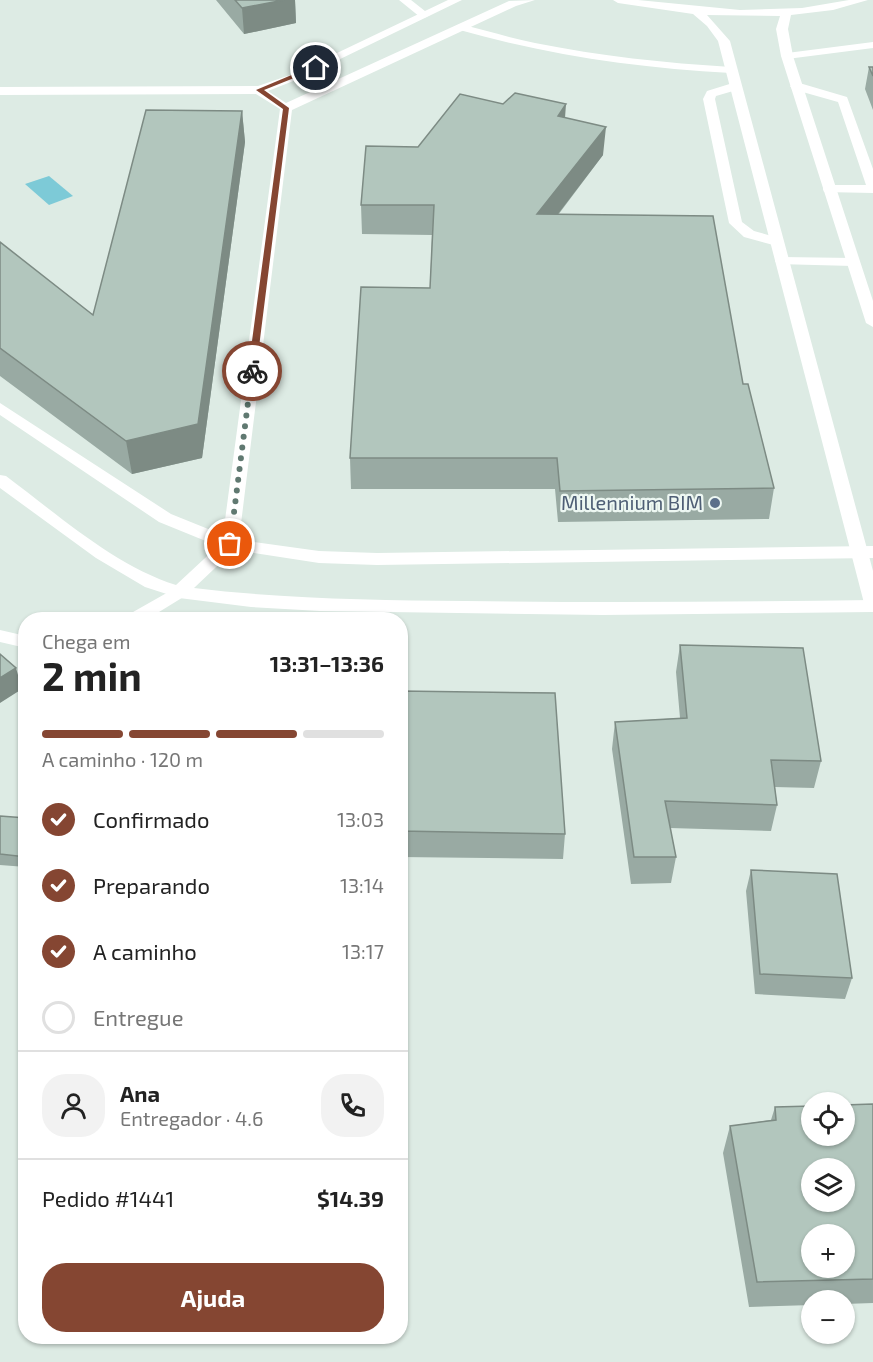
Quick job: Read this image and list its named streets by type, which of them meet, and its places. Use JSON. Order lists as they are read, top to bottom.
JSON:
{
  "places": ["Millennium BIM"],
  "page": {
    "heading": ["2 min", "Chega em", "13:31–13:36"],
    "panel": [
      "Ana",
      "Entregador · 4.6",
      "Pedido #1441",
      "$14.39"
    ],
    "bar": "A caminho · 120 m",
    "list": [
      ["Confirmado", "13:03"],
      ["Preparando", "13:14"],
      ["A caminho", "13:17"],
      "Entregue"
    ],
    "map_buttons": ["+", "−"],
    "buttons": "Ajuda"
  }
}
